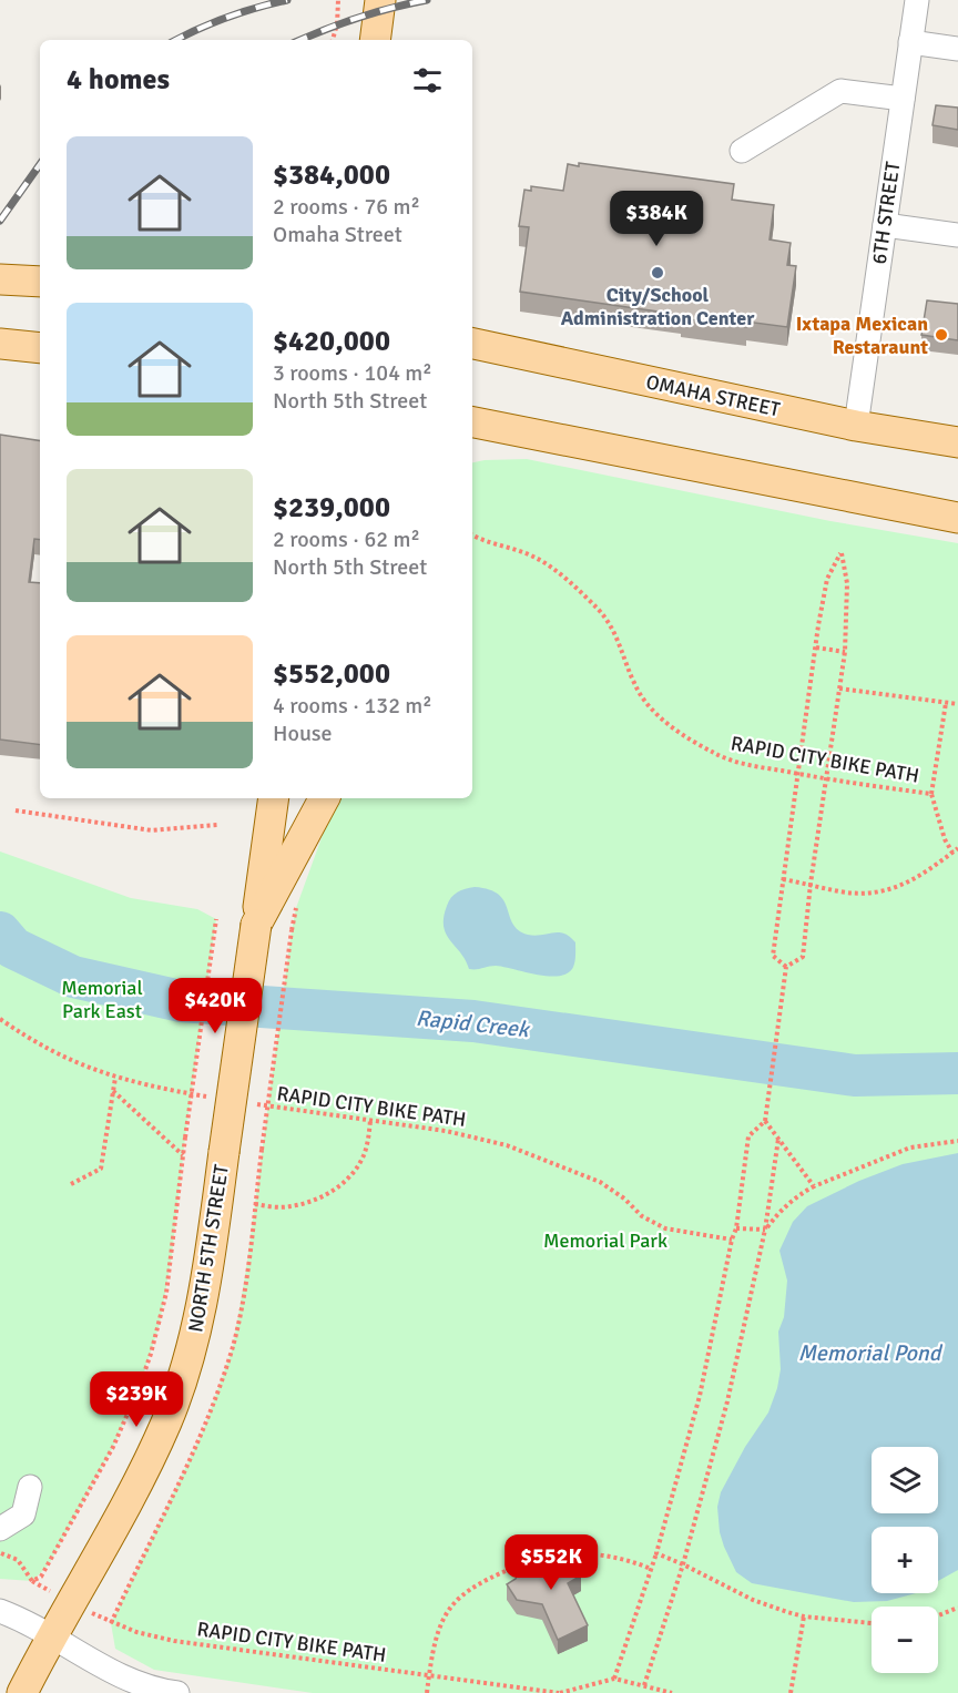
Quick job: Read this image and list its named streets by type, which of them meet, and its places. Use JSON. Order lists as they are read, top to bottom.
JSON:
{
  "streets": {
    "main road": ["OMAHA STREET", "NORTH 5TH STREET"],
    "street": ["6TH STREET"],
    "path": ["RAPID CITY BIKE PATH"]
  },
  "crossings": [
    ["6TH STREET", "OMAHA STREET"],
    ["RAPID CITY BIKE PATH", "NORTH 5TH STREET"]
  ],
  "water": ["Rapid Creek", "Memorial Pond"],
  "parks": ["Memorial Park East", "Memorial Park"],
  "places": ["City/School Administration Center", "Ixtapa Mexican Restaraunt"],
  "page": {
    "heading": "4 homes",
    "list": [
      {
        "name": "$384,000",
        "note": "2 rooms · 76 m² · Omaha Street"
      },
      {
        "name": "$420,000",
        "note": "3 rooms · 104 m² · North 5th Street"
      },
      {
        "name": "$239,000",
        "note": "2 rooms · 62 m² · North 5th Street"
      },
      {
        "name": "$552,000",
        "note": "4 rooms · 132 m² · House"
      }
    ],
    "price": [
      "$384K",
      "$420K",
      "$239K",
      "$552K"
    ],
    "map_buttons": ["+", "−"]
  }
}
